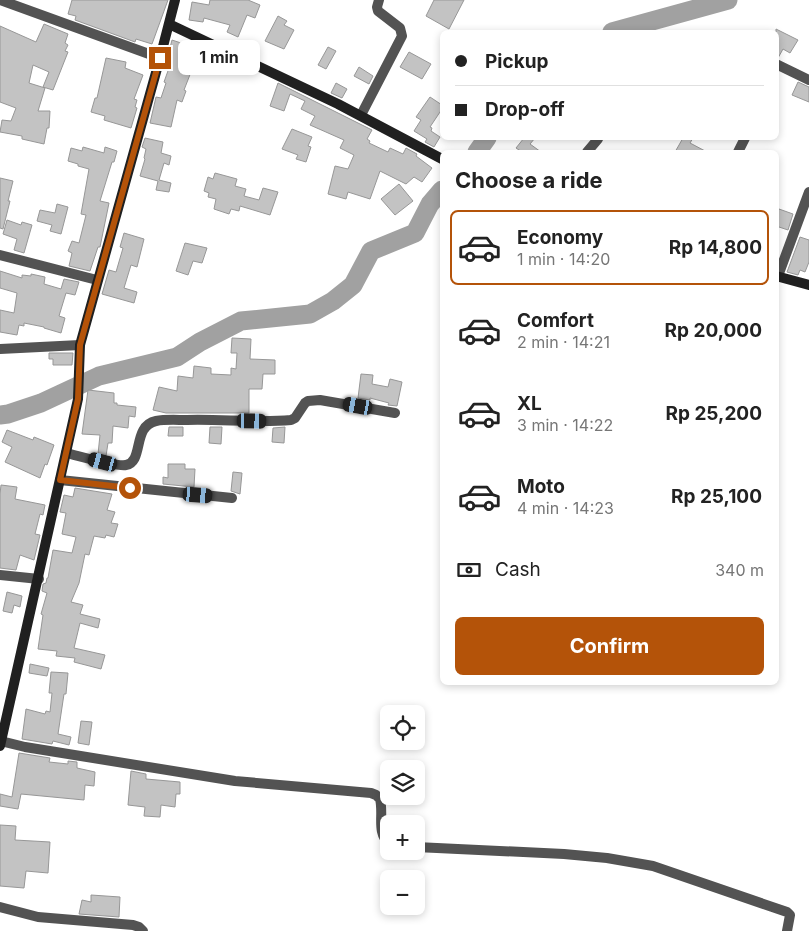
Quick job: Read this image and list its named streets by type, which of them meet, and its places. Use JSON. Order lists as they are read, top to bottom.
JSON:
{
  "page": {
    "banner": ["Pickup", "Drop-off"],
    "bubble": "1 min",
    "heading": "Choose a ride",
    "list": [
      {
        "name": "Economy",
        "note": "1 min · 14:20",
        "value": "Rp 14,800"
      },
      {
        "name": "Comfort",
        "note": "2 min · 14:21",
        "value": "Rp 20,000"
      },
      {
        "name": "XL",
        "note": "3 min · 14:22",
        "value": "Rp 25,200"
      },
      {
        "name": "Moto",
        "note": "4 min · 14:23",
        "value": "Rp 25,100"
      }
    ],
    "pay": ["Cash", "340 m"],
    "buttons": "Confirm",
    "map_buttons": ["+", "−"]
  }
}
